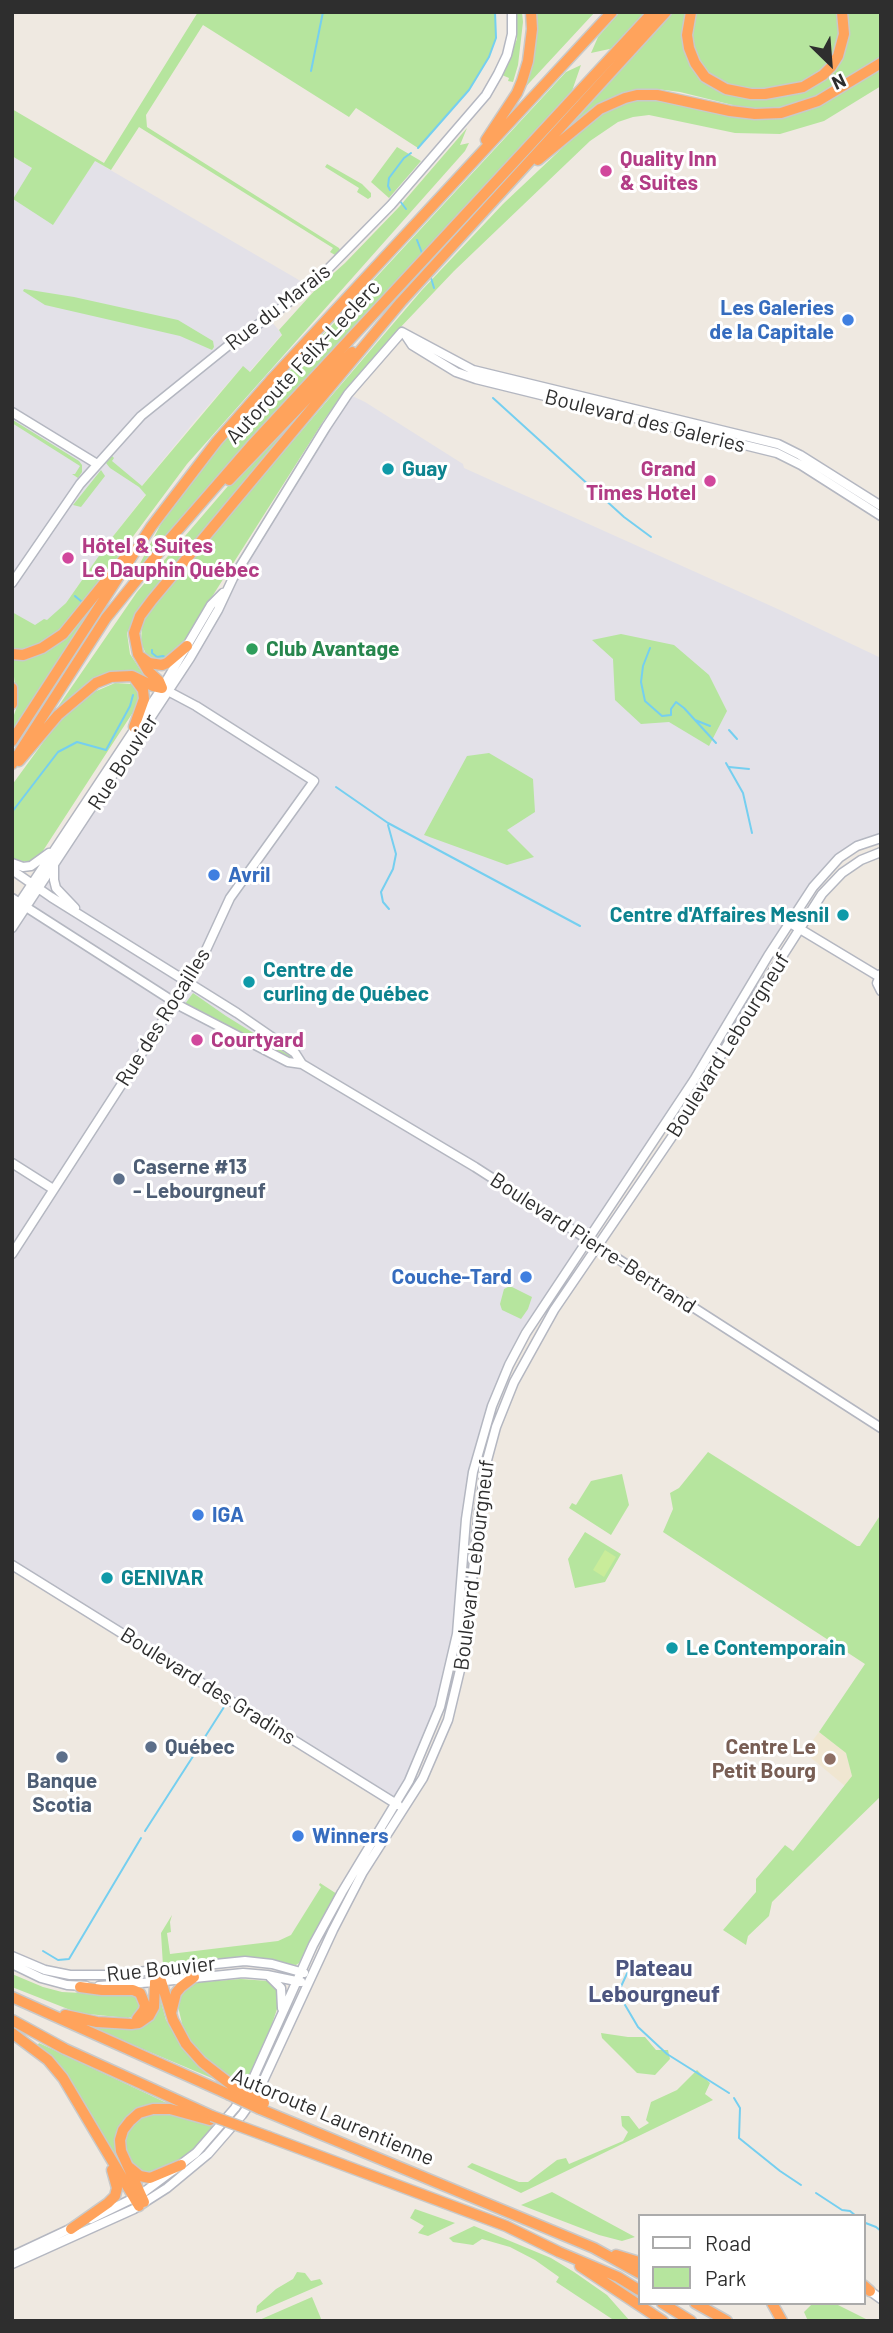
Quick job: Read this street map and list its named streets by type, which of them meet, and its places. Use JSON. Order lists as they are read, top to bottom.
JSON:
{
  "streets": {
    "highway": ["Autoroute Félix-Leclerc", "Autoroute Laurentienne"],
    "street": [
      "Rue du Marais",
      "Boulevard des Galeries",
      "Rue Bouvier",
      "Rue des Rocailles",
      "Boulevard Lebourgneuf",
      "Boulevard Pierre-Bertrand",
      "Boulevard des Gradins"
    ]
  },
  "crossings": [
    ["Boulevard des Galeries", "Rue Bouvier"],
    ["Rue Bouvier", "Rue des Rocailles"],
    ["Rue Bouvier", "Boulevard Lebourgneuf"],
    ["Rue Bouvier", "Boulevard Pierre-Bertrand"],
    ["Rue des Rocailles", "Boulevard Pierre-Bertrand"],
    ["Boulevard Lebourgneuf", "Boulevard Pierre-Bertrand"],
    ["Boulevard Lebourgneuf", "Boulevard des Gradins"]
  ],
  "districts": ["Plateau Lebourgneuf"],
  "places": [
    "Quality Inn & Suites",
    "Les Galeries de la Capitale",
    "Guay",
    "Grand Times Hotel",
    "Hôtel & Suites Le Dauphin Québec",
    "Club Avantage",
    "Avril",
    "Centre d'Affaires Mesnil",
    "Centre de curling de Québec",
    "Courtyard",
    "Caserne #13 - Lebourgneuf",
    "Couche-Tard",
    "IGA",
    "GENIVAR",
    "Le Contemporain",
    "Québec",
    "Banque Scotia",
    "Centre Le Petit Bourg",
    "Winners"
  ],
  "legend": ["Road", "Park"],
  "north": "bottom right"
}
